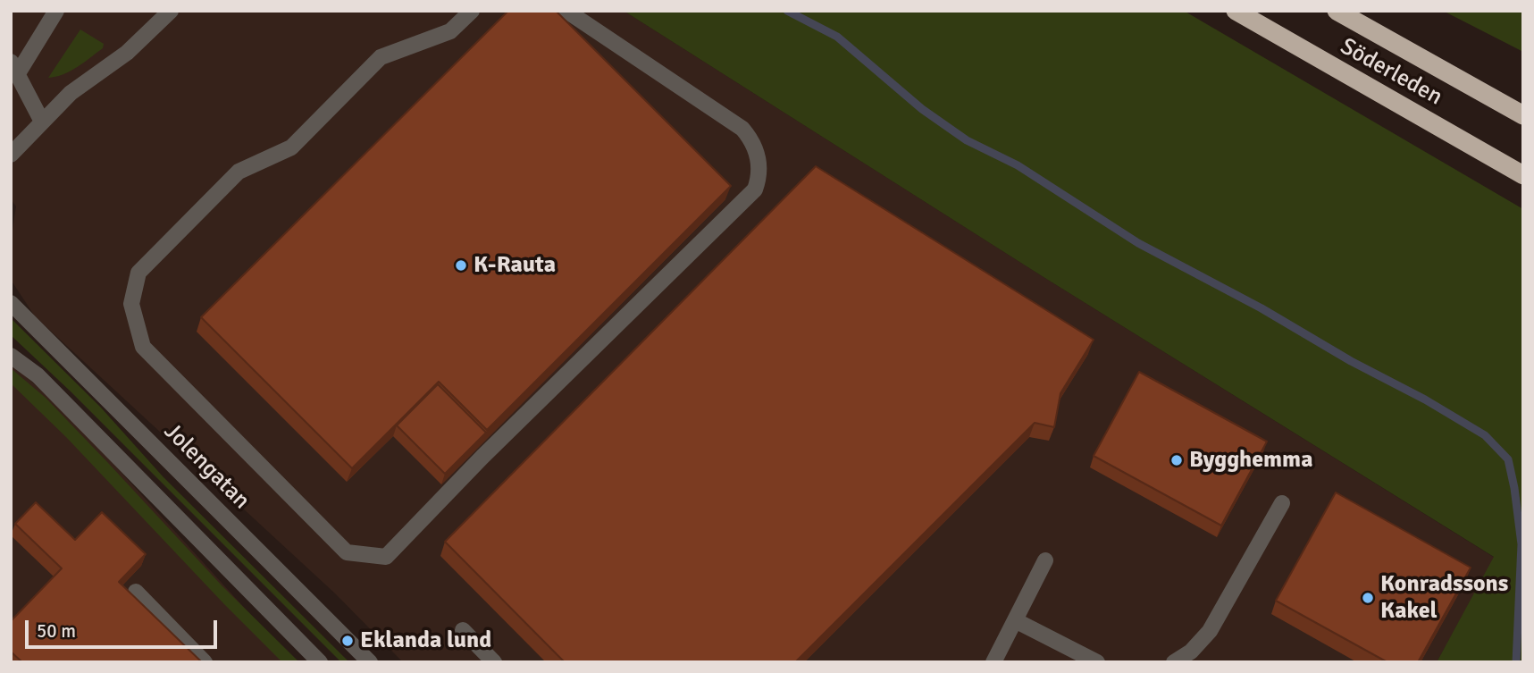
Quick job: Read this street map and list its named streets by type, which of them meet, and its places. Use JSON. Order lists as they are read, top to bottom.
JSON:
{
  "streets": {
    "highway": ["Söderleden"],
    "street": ["Jolengatan"]
  },
  "places": [
    "K-Rauta",
    "Bygghemma",
    "Konradssons Kakel",
    "Eklanda lund"
  ],
  "scale_bar": "50 m"
}
